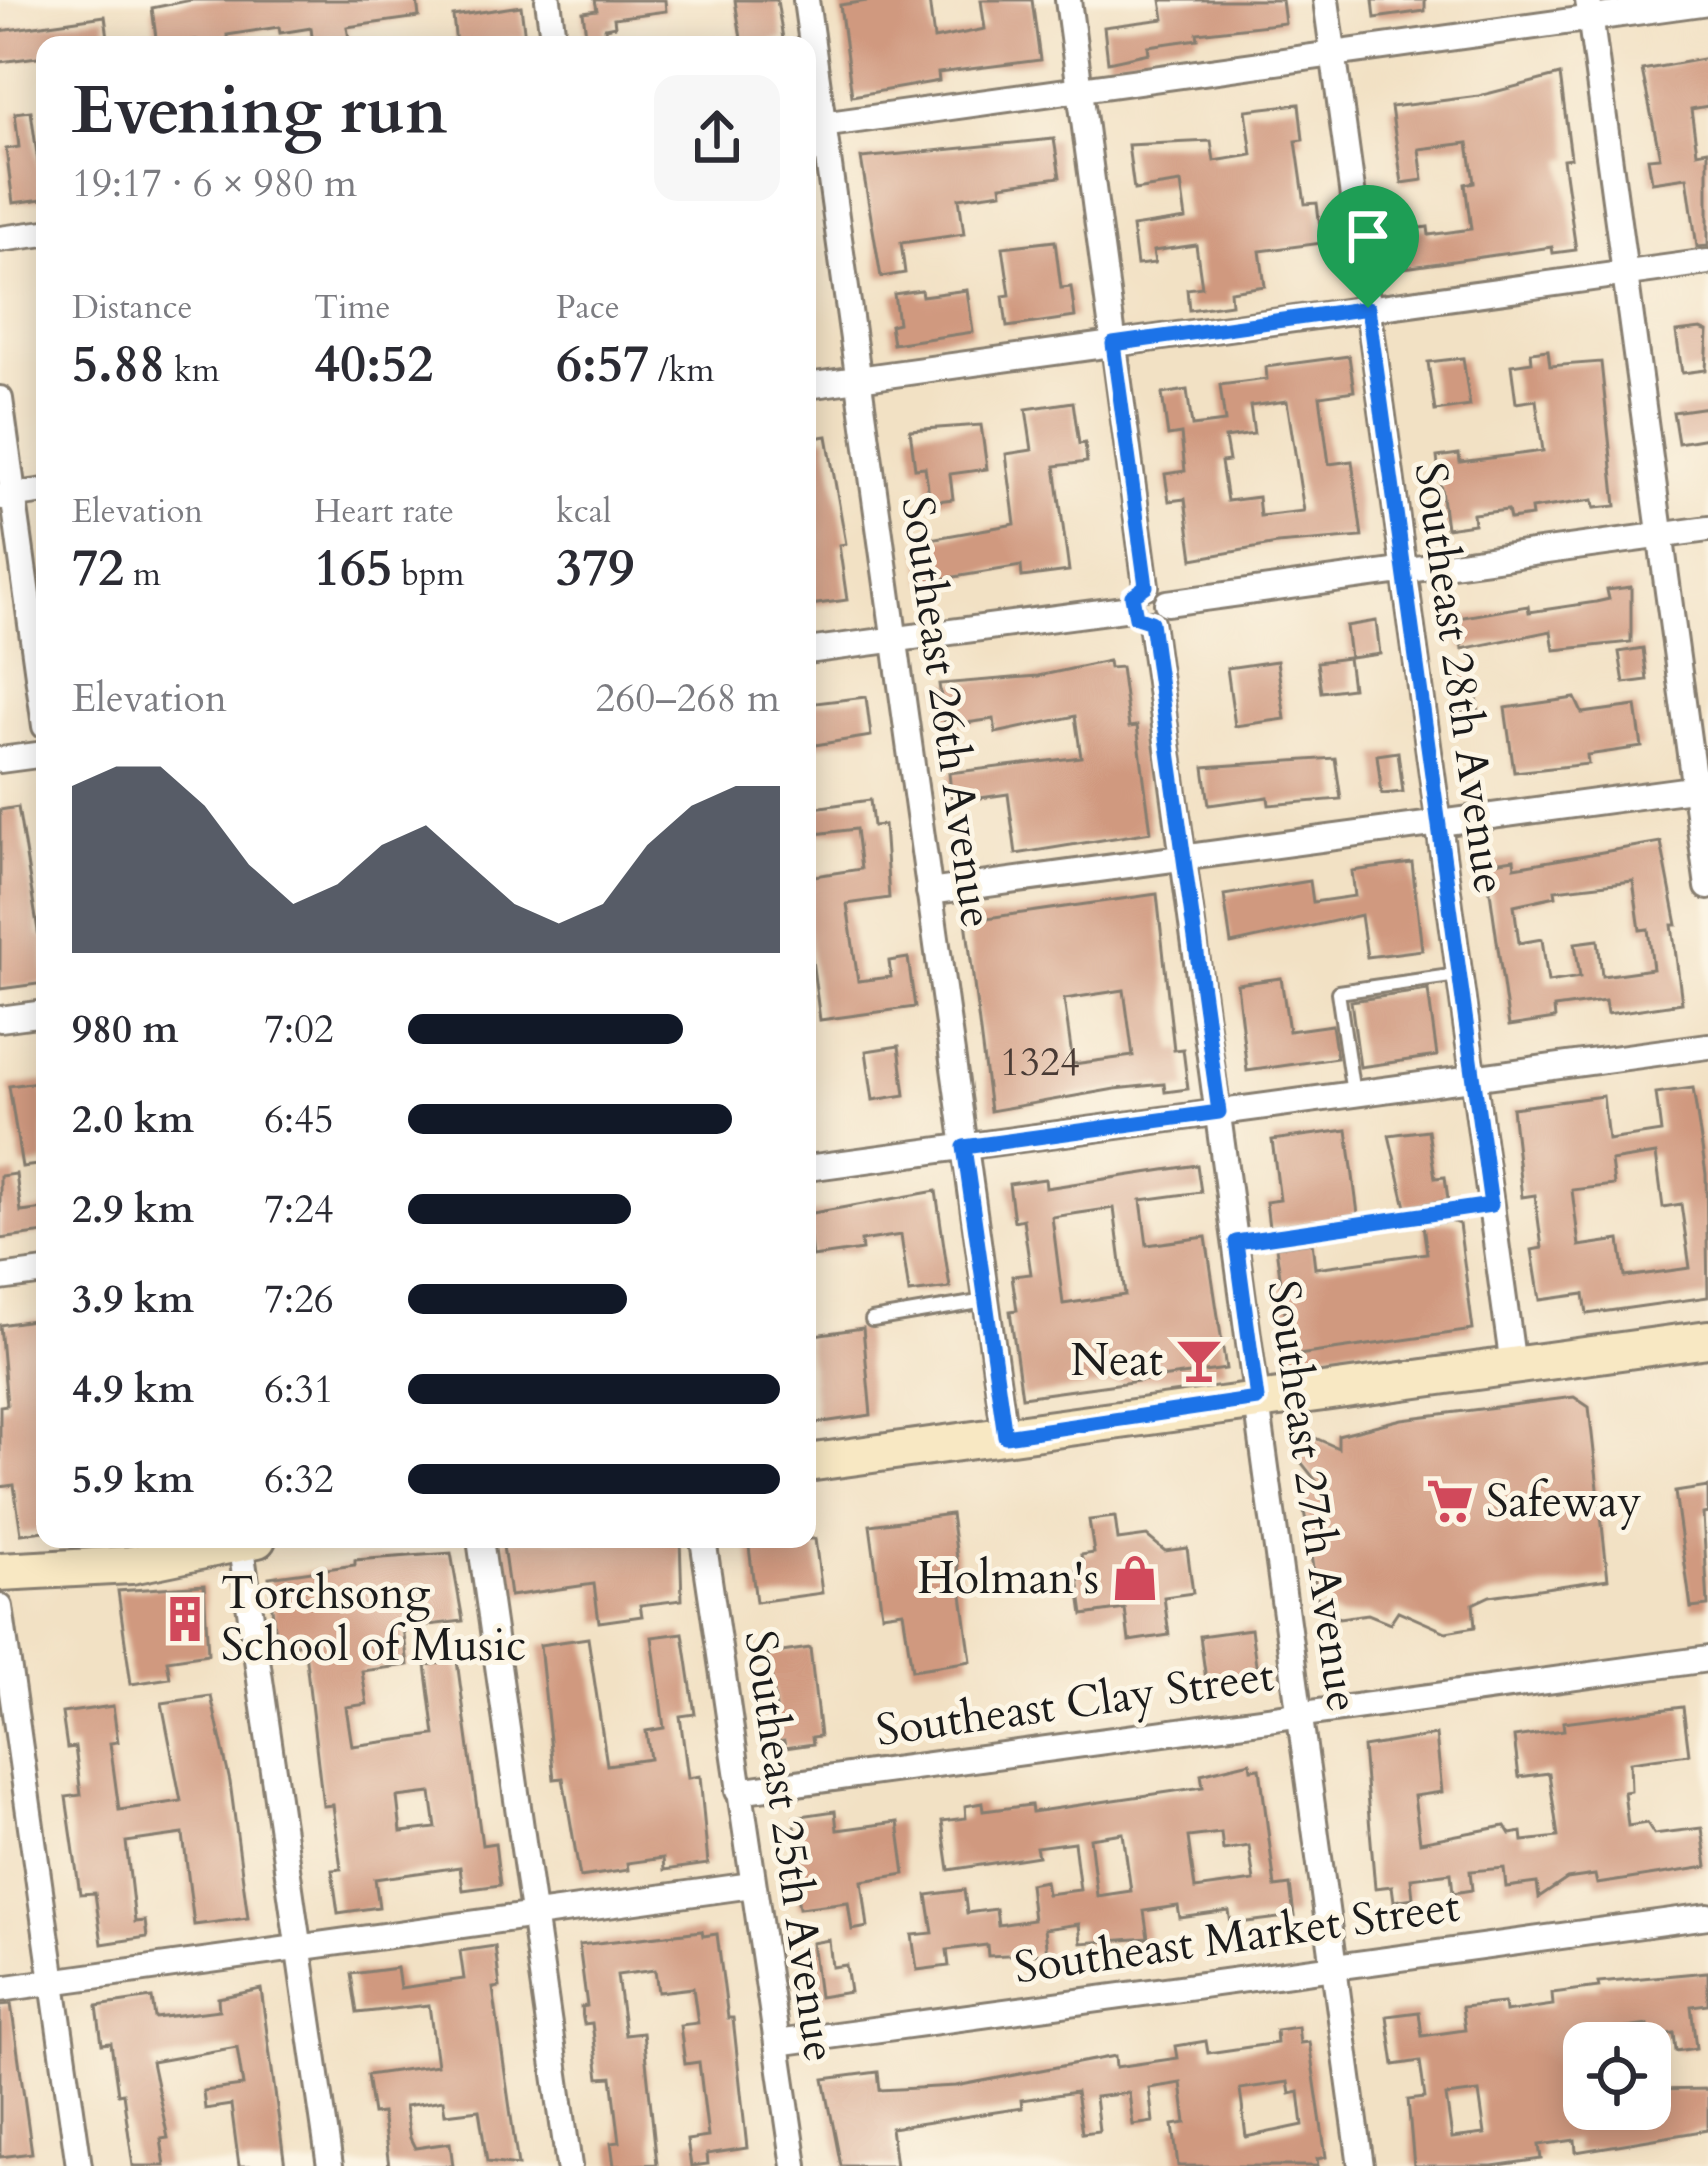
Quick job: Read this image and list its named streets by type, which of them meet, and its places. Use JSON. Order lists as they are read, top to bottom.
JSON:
{
  "streets": {
    "street": [
      "Southeast 28th Avenue",
      "Southeast 26th Avenue",
      "Southeast 27th Avenue",
      "Southeast Clay Street",
      "Southeast 25th Avenue",
      "Southeast Market Street"
    ]
  },
  "crossings": [
    ["Southeast 27th Avenue", "Southeast Clay Street"],
    ["Southeast 27th Avenue", "Southeast Market Street"],
    ["Southeast Clay Street", "Southeast 25th Avenue"],
    ["Southeast 25th Avenue", "Southeast Market Street"]
  ],
  "places": {
    "bar": ["Neat"],
    "supermarket": ["Safeway"],
    "shop": ["Holman's"],
    "building": ["Torchsong School of Music"]
  },
  "house_numbers": ["1324"],
  "page": {
    "heading": ["Evening run", "19:17 · 6 × 980 m"],
    "stats": [
      ["Distance", "5.88 km"],
      ["Time", "40:52"],
      ["Pace", "6:57 /km"],
      ["Elevation", "72 m"],
      ["Heart rate", "165 bpm"],
      ["kcal", "379"]
    ],
    "chart": ["Elevation", "260–268 m"],
    "list": [
      {
        "name": "980 m",
        "note": "7:02"
      },
      {
        "name": "2.0 km",
        "note": "6:45"
      },
      {
        "name": "2.9 km",
        "note": "7:24"
      },
      {
        "name": "3.9 km",
        "note": "7:26"
      },
      {
        "name": "4.9 km",
        "note": "6:31"
      },
      {
        "name": "5.9 km",
        "note": "6:32"
      }
    ]
  }
}
